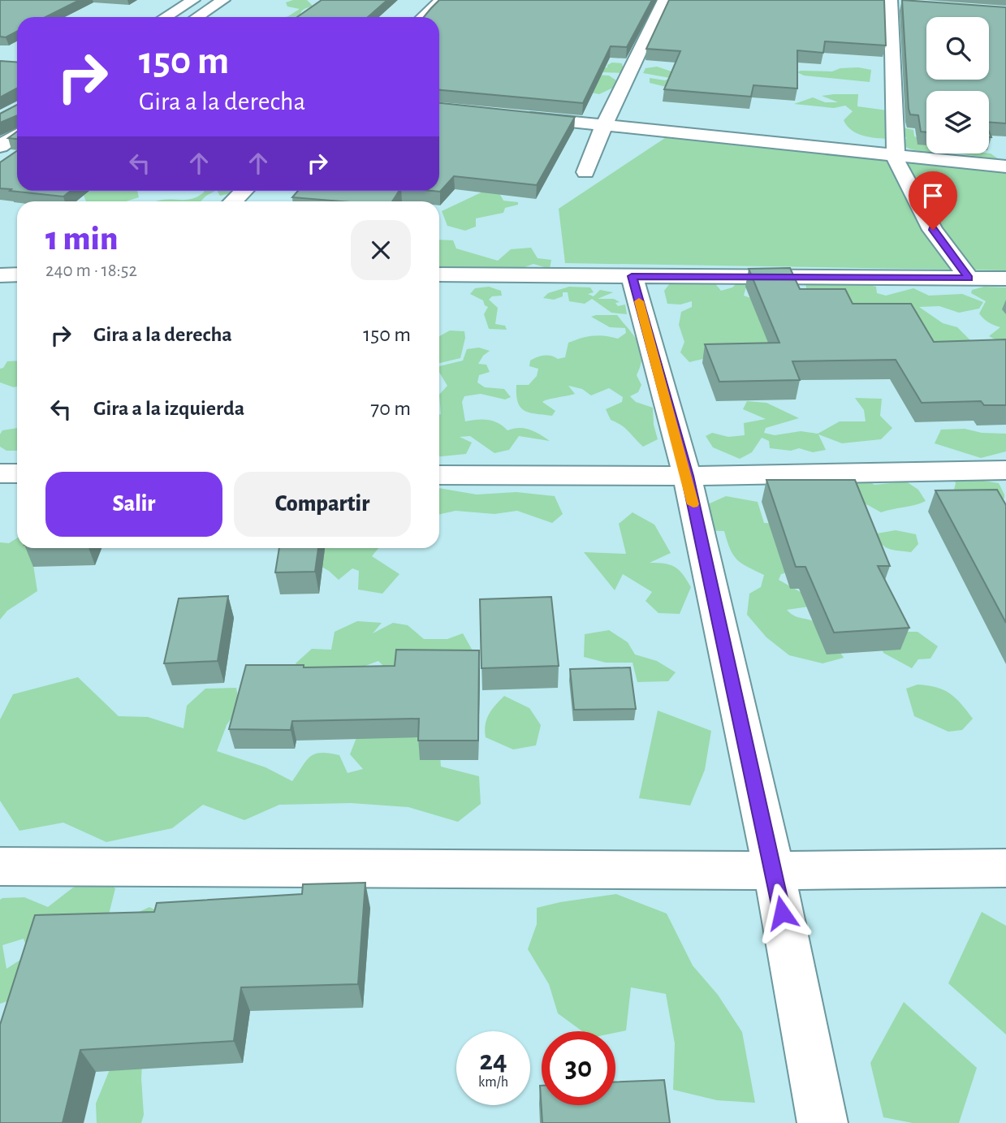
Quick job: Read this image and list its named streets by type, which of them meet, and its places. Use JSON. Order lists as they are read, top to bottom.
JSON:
{
  "page": {
    "turn": ["150 m", "Gira a la derecha"],
    "heading": ["1 min", "240 m · 18:52"],
    "list": [
      {
        "name": "Gira a la derecha",
        "value": "150 m"
      },
      {
        "name": "Gira a la izquierda",
        "value": "70 m"
      }
    ],
    "buttons": ["Salir", "Compartir"],
    "speed": "24 km/h",
    "limit": "30"
  }
}
